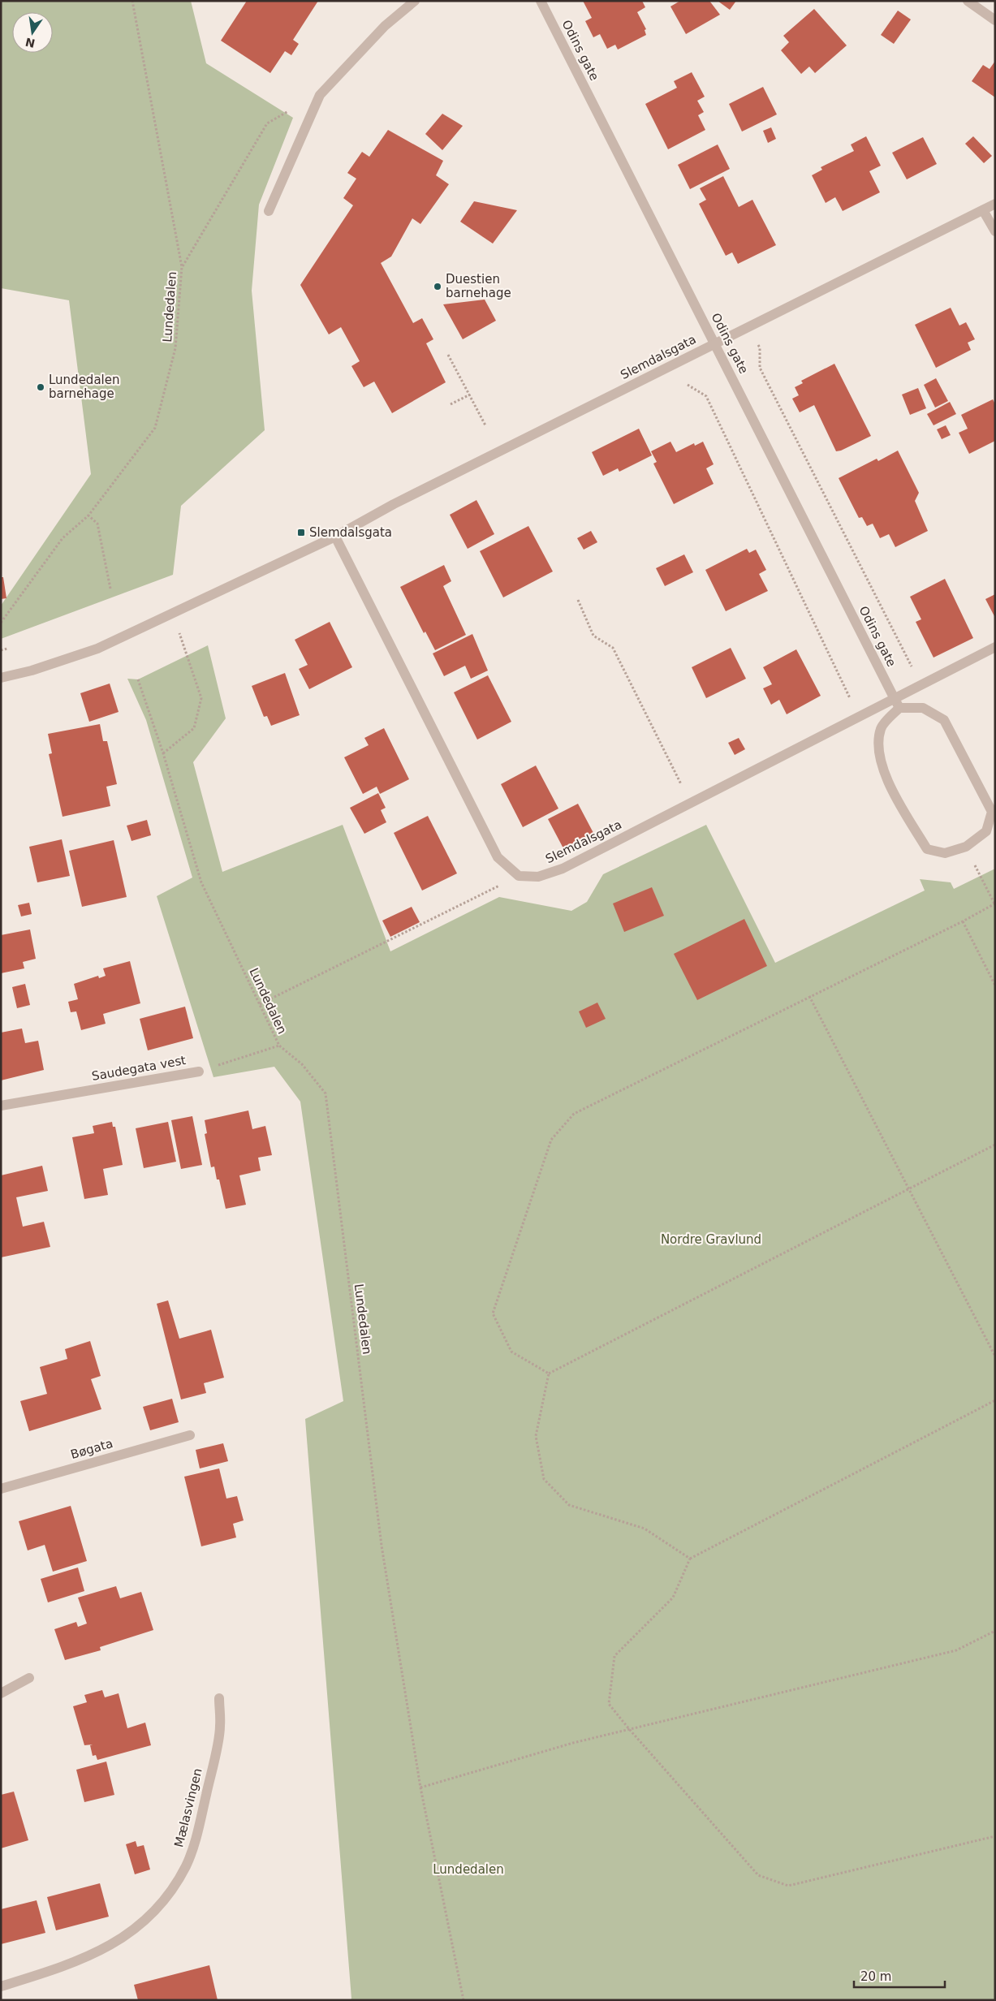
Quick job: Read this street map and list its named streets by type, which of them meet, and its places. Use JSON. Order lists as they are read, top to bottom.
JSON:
{
  "streets": {
    "street": [
      "Odins gate",
      "Slemdalsgata",
      "Saudegata vest",
      "Bøgata",
      "Mælasvingen"
    ],
    "path": ["Lundedalen"]
  },
  "crossings": [
    ["Odins gate", "Slemdalsgata"],
    ["Lundedalen", "Saudegata vest"]
  ],
  "parks": ["Nordre Gravlund", "Lundedalen"],
  "places": {
    "other": ["Duestien barnehage", "Lundedalen barnehage"],
    "transit": ["Slemdalsgata"]
  },
  "scale_bar": "20 m",
  "north": "bottom"
}
